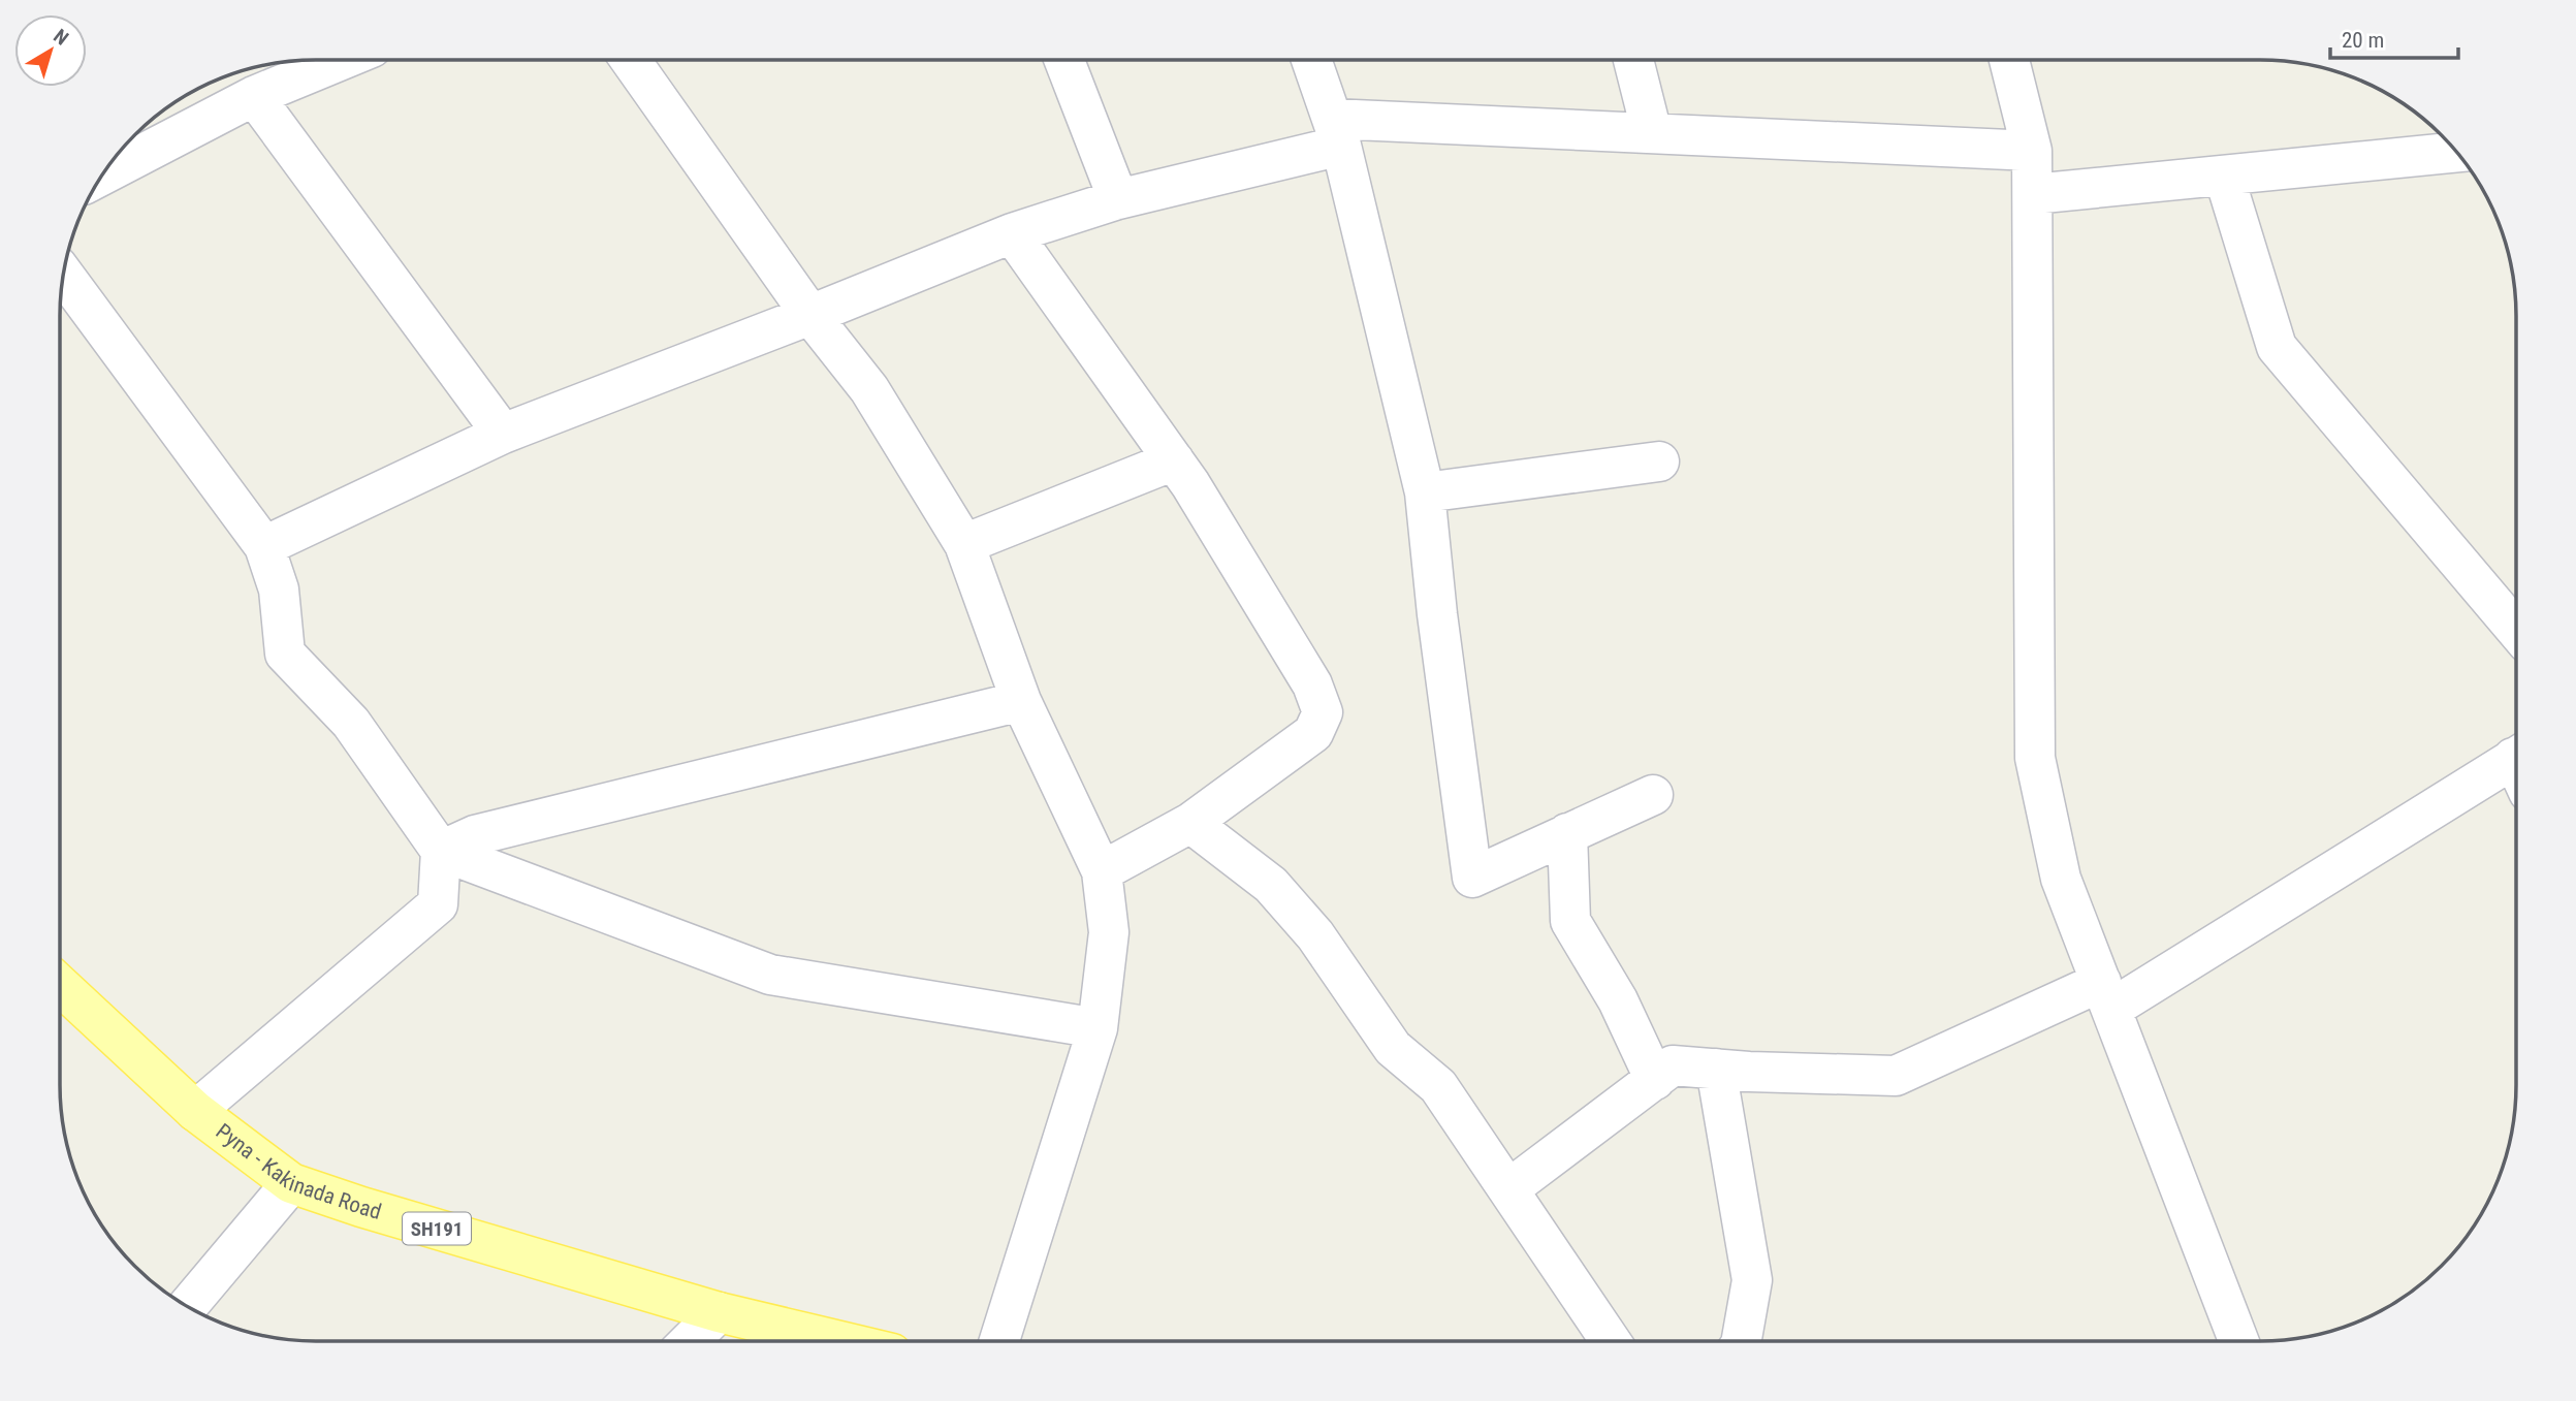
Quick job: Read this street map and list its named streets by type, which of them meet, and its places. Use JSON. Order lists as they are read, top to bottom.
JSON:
{
  "streets": {
    "main road": ["Pyna - Kakinada Road", "SH191"]
  },
  "scale_bar": "20 m",
  "north": "top right"
}
